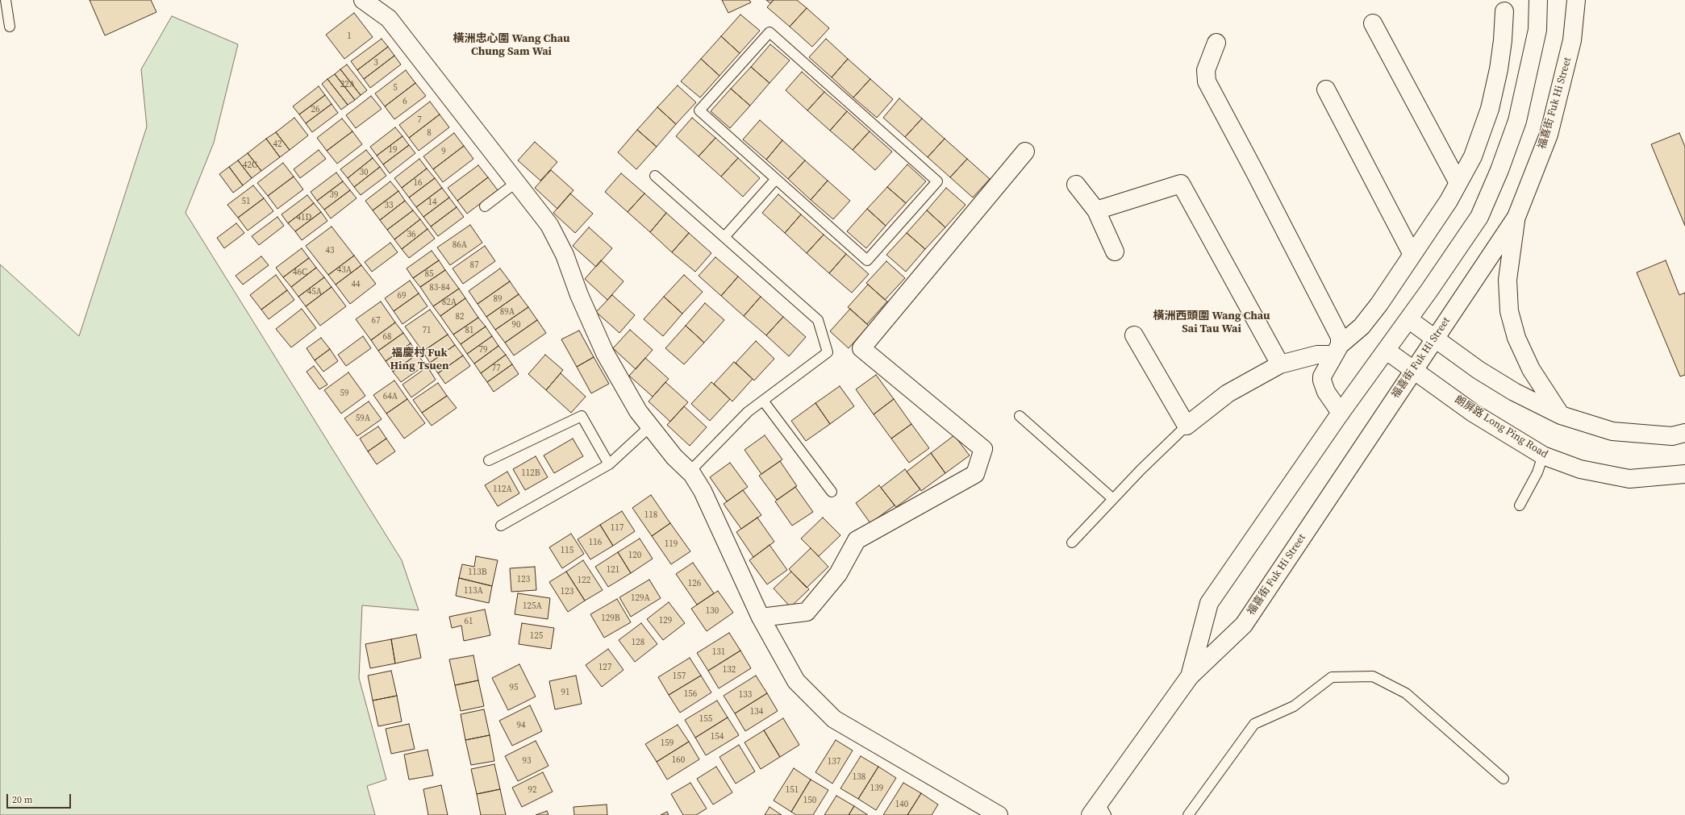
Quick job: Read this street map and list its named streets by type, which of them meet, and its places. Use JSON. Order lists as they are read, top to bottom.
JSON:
{
  "streets": {
    "street": ["福喜街 Fuk Hi Street", "朗屏路 Long Ping Road"]
  },
  "crossings": [
    ["福喜街 Fuk Hi Street", "朗屏路 Long Ping Road"]
  ],
  "districts": ["橫洲忠心圍 Wang Chau Chung Sam Wai", "橫洲西頭圍 Wang Chau Sai Tau Wai", "福慶村 Fuk Hing Tsuen"],
  "house_numbers": [
    "1",
    "3",
    "22A",
    "5",
    "6",
    "26",
    "7",
    "8",
    "42",
    "19",
    "9",
    "42C",
    "30",
    "16",
    "39",
    "51",
    "14",
    "33",
    "41D",
    "36",
    "86A",
    "43",
    "87",
    "43A",
    "46C",
    "85",
    "44",
    "83-84",
    "45A",
    "69",
    "89",
    "82A",
    "89A",
    "82",
    "67",
    "90",
    "71",
    "81",
    "68",
    "79",
    "77",
    "59",
    "64A",
    "59A",
    "112B",
    "112A",
    "118",
    "117",
    "116",
    "119",
    "115",
    "120",
    "121",
    "113B",
    "123",
    "122",
    "126",
    "113A",
    "123",
    "129A",
    "125A",
    "130",
    "129B",
    "129",
    "61",
    "125",
    "128",
    "131",
    "127",
    "132",
    "157",
    "95",
    "91",
    "156",
    "133",
    "134",
    "155",
    "94",
    "154",
    "159",
    "160",
    "93",
    "137",
    "138",
    "139",
    "92",
    "151",
    "150",
    "140"
  ],
  "scale_bar": "20 m"
}
